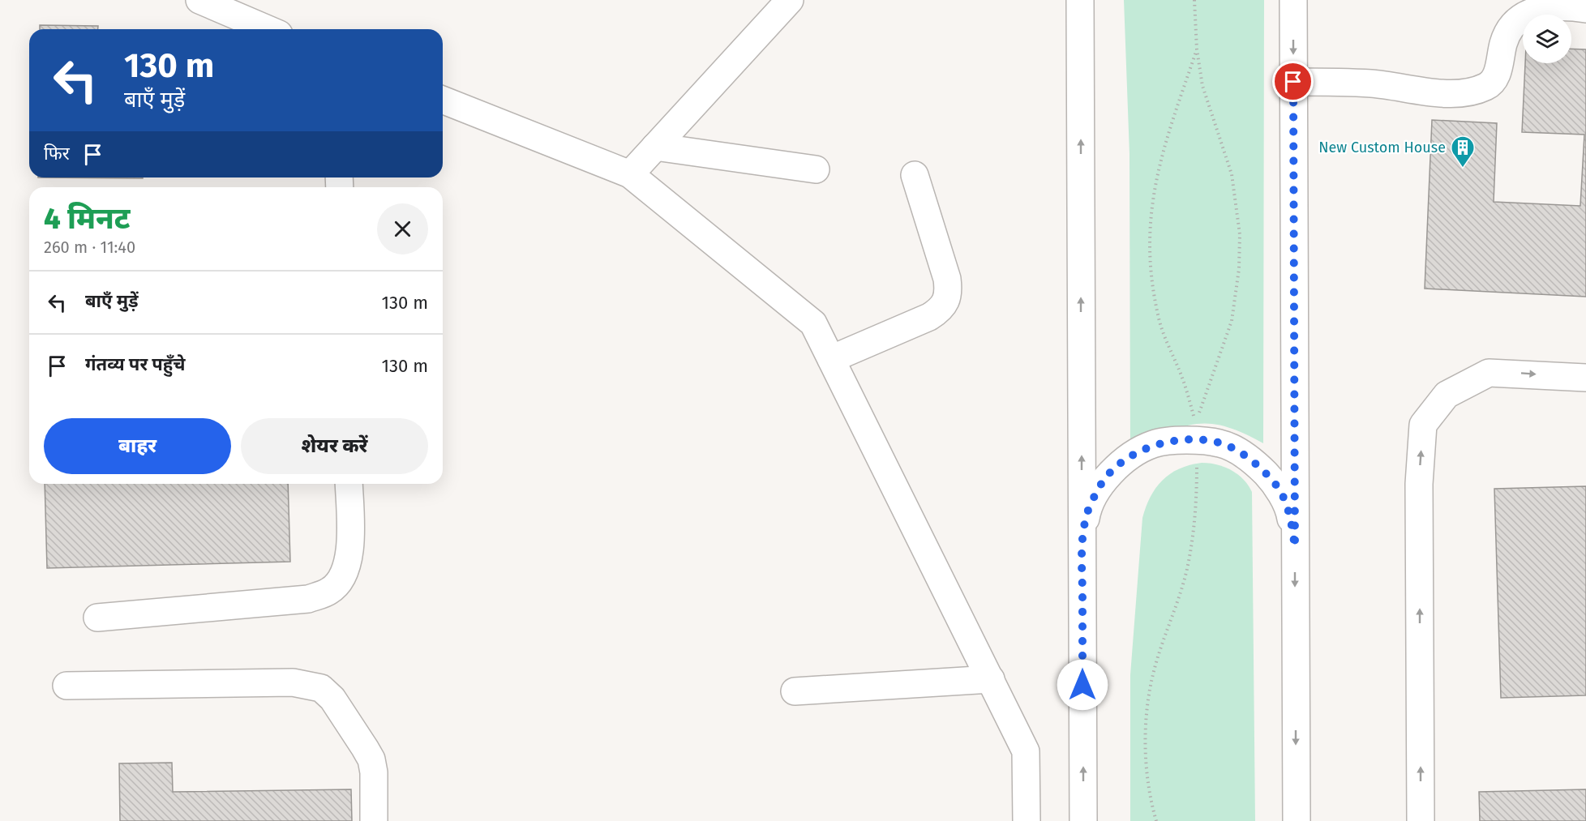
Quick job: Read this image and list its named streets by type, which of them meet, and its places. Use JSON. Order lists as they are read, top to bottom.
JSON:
{
  "places": {
    "building": ["New Custom House"]
  },
  "page": {
    "turn": ["130 m", "बाएँ मुड़ें"],
    "then": "फिर",
    "heading": ["4 मिनट", "260 m · 11:40"],
    "list": [
      {
        "name": "बाएँ मुड़ें",
        "value": "130 m"
      },
      {
        "name": "गंतव्य पर पहुँचे",
        "value": "130 m"
      }
    ],
    "buttons": ["बाहर", "शेयर करें"]
  }
}
